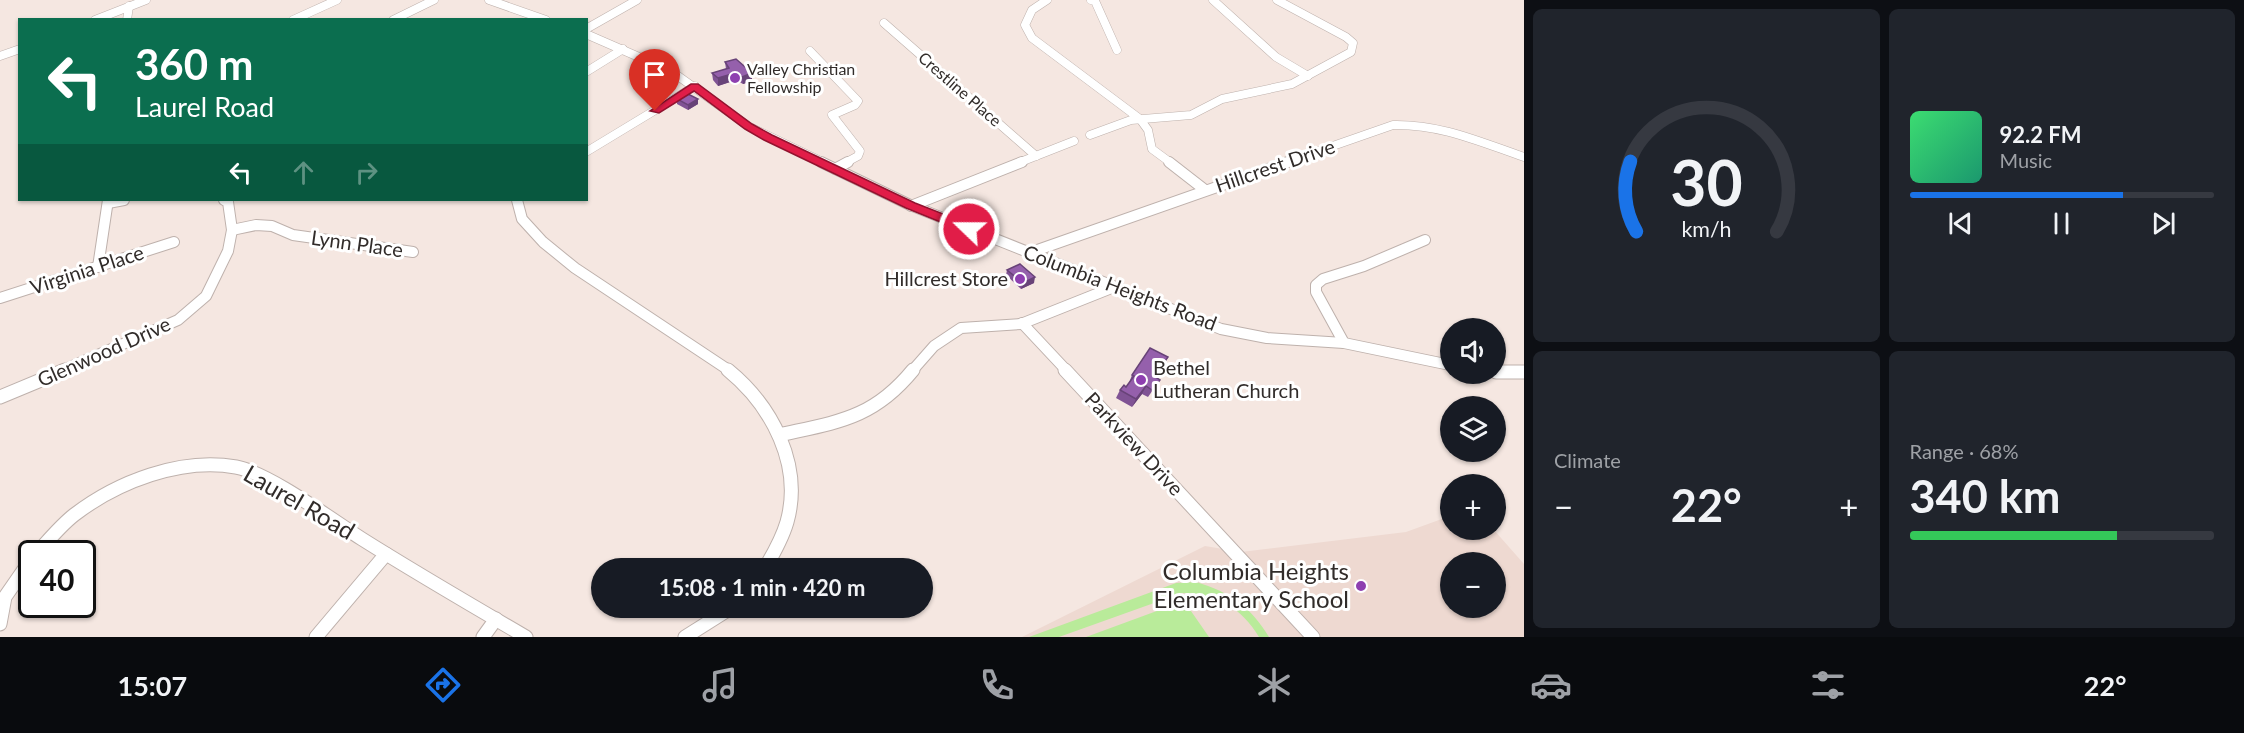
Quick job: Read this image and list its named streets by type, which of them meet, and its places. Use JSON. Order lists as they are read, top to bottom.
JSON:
{
  "streets": {
    "street": [
      "Crestline Place",
      "Hillcrest Drive",
      "Lynn Place",
      "Virginia Place",
      "Columbia Heights Road",
      "Glenwood Drive",
      "Parkview Drive",
      "Laurel Road"
    ]
  },
  "crossings": [
    ["Hillcrest Drive", "Columbia Heights Road"],
    ["Lynn Place", "Glenwood Drive"]
  ],
  "places": [
    "Valley Christian Fellowship",
    "Hillcrest Store",
    "Bethel Lutheran Church",
    "Columbia Heights Elementary School"
  ],
  "page": {
    "turn": ["360 m", "Laurel Road"],
    "song": ["92.2 FM", "Music"],
    "map_buttons": ["+", "−"],
    "tile": [
      "Climate",
      ["Range · 68%", "340 km"]
    ],
    "heat": ["−", "22°", "+"],
    "limit": "40",
    "trip": "15:08 · 1 min · 420 m",
    "tabs": ["15:07", "22°"],
    "gauge": ["30", "km/h"]
  }
}
